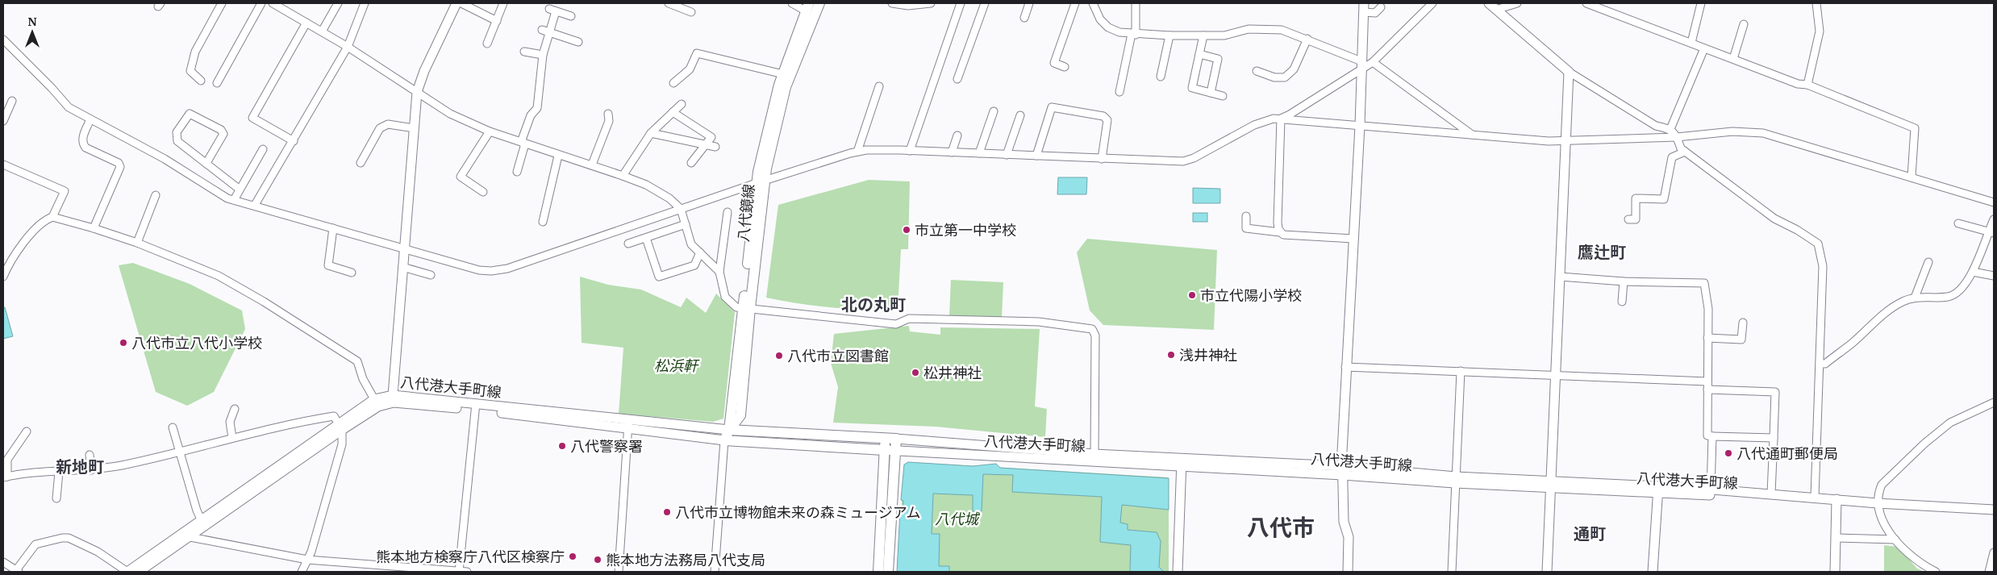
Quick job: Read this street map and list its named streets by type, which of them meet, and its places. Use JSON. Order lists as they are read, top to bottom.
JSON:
{
  "streets": {
    "main road": ["八代鏡線", "八代港大手町線"]
  },
  "crossings": [
    ["八代鏡線", "八代港大手町線"]
  ],
  "districts": [
    "鷹辻町",
    "北の丸町",
    "新地町",
    "八代市",
    "通町"
  ],
  "parks": ["松浜軒", "八代城"],
  "places": [
    "市立第一中学校",
    "市立代陽小学校",
    "八代市立八代小学校",
    "浅井神社",
    "八代市立図書館",
    "松井神社",
    "八代警察署",
    "八代通町郵便局",
    "八代市立博物館未来の森ミュージアム",
    "熊本地方検察庁八代区検察庁",
    "熊本地方法務局八代支局"
  ],
  "north": "top"
}
